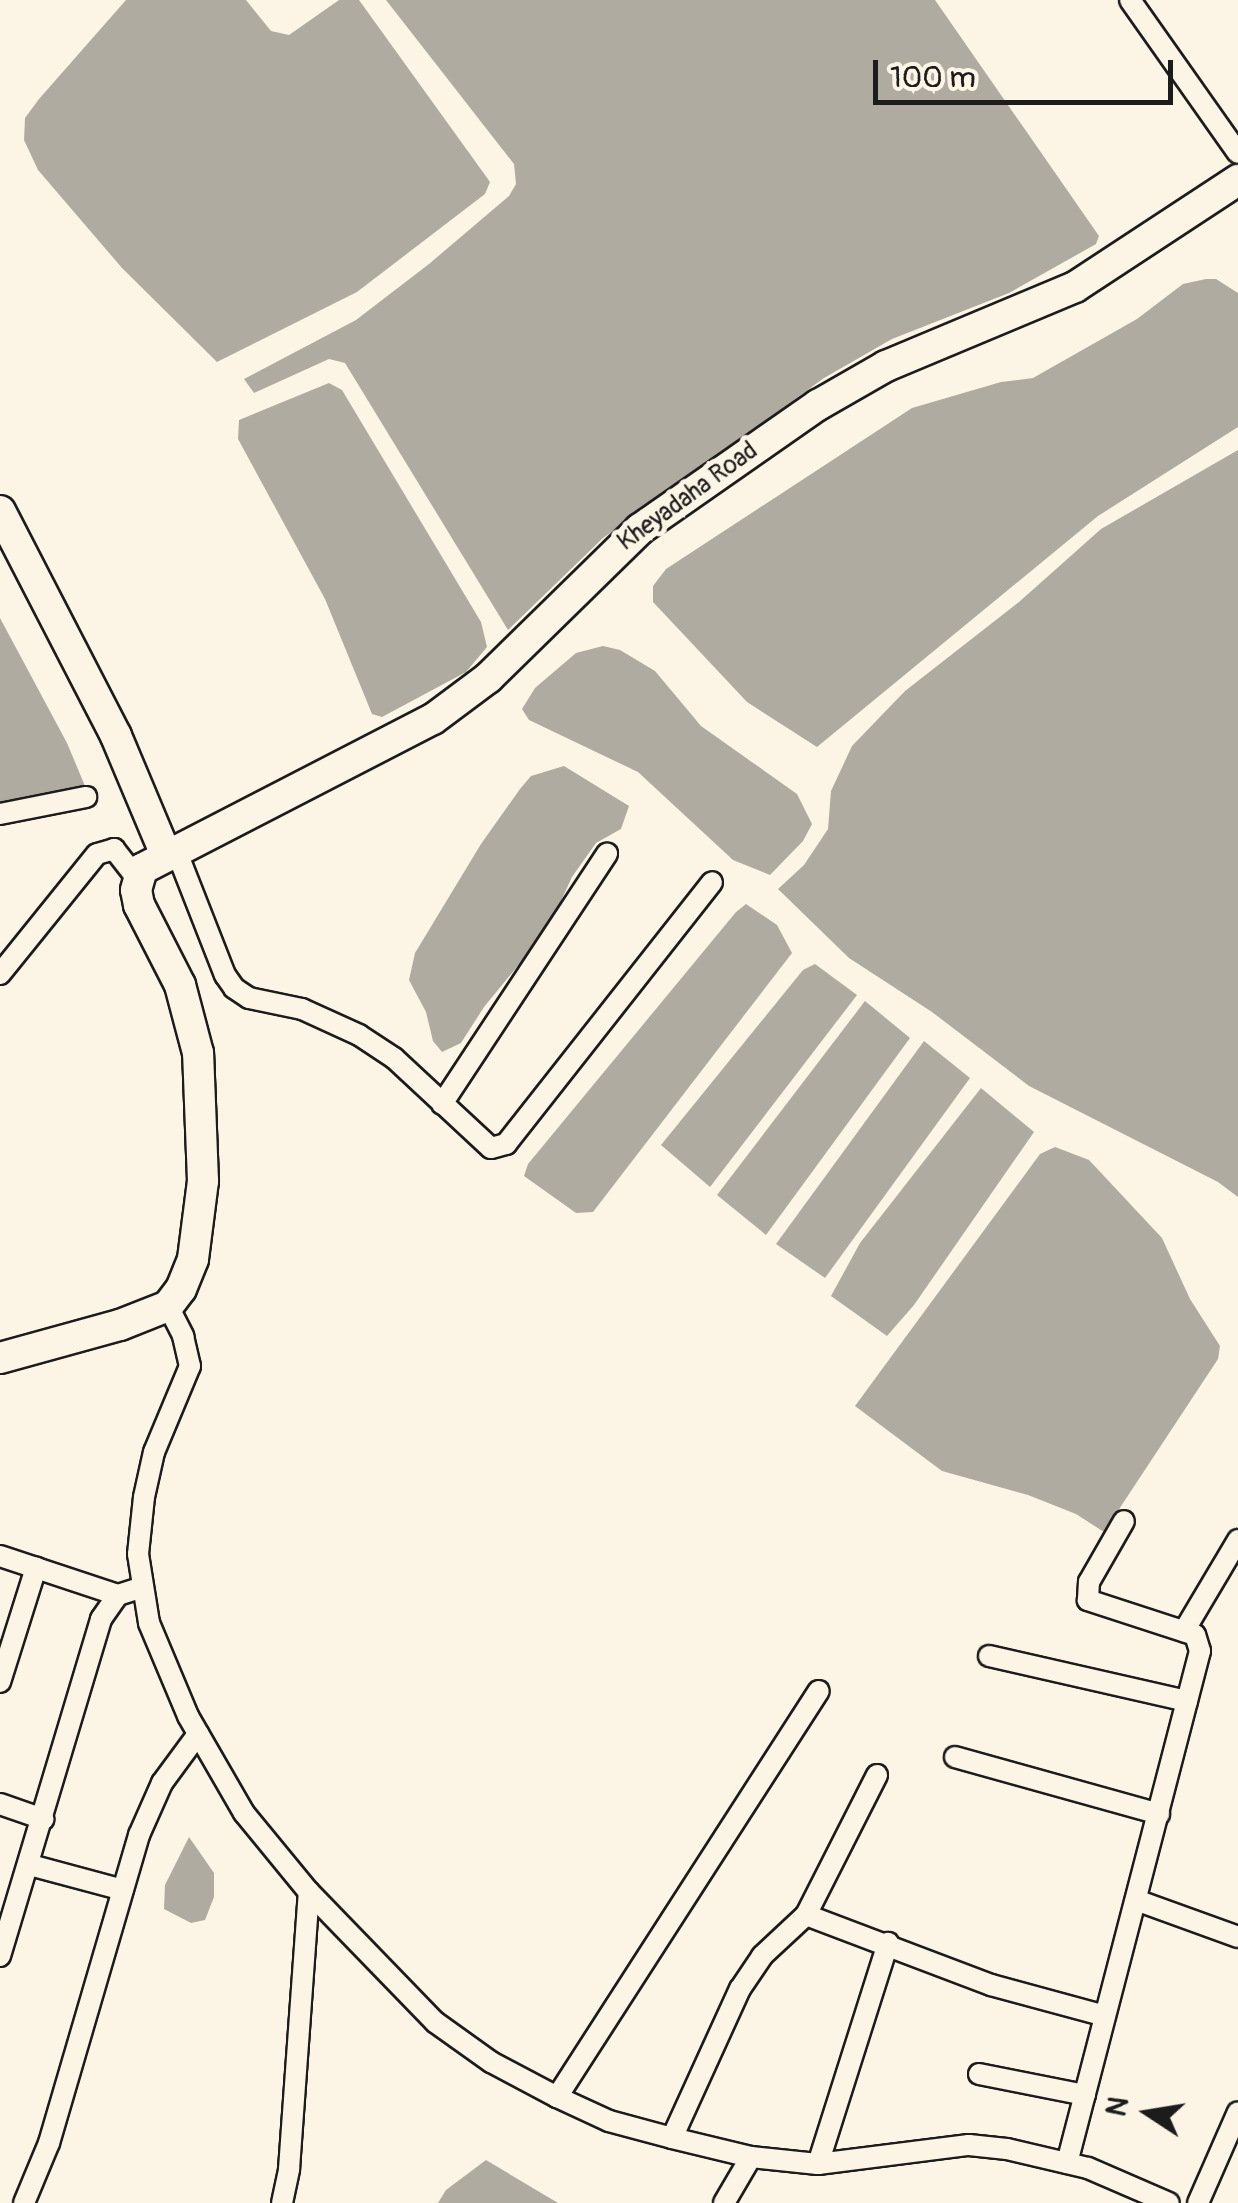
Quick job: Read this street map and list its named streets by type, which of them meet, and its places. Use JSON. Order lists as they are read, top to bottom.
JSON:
{
  "streets": {
    "main road": ["Kheyadaha Road"]
  },
  "scale_bar": "100 m",
  "north": "left"
}
